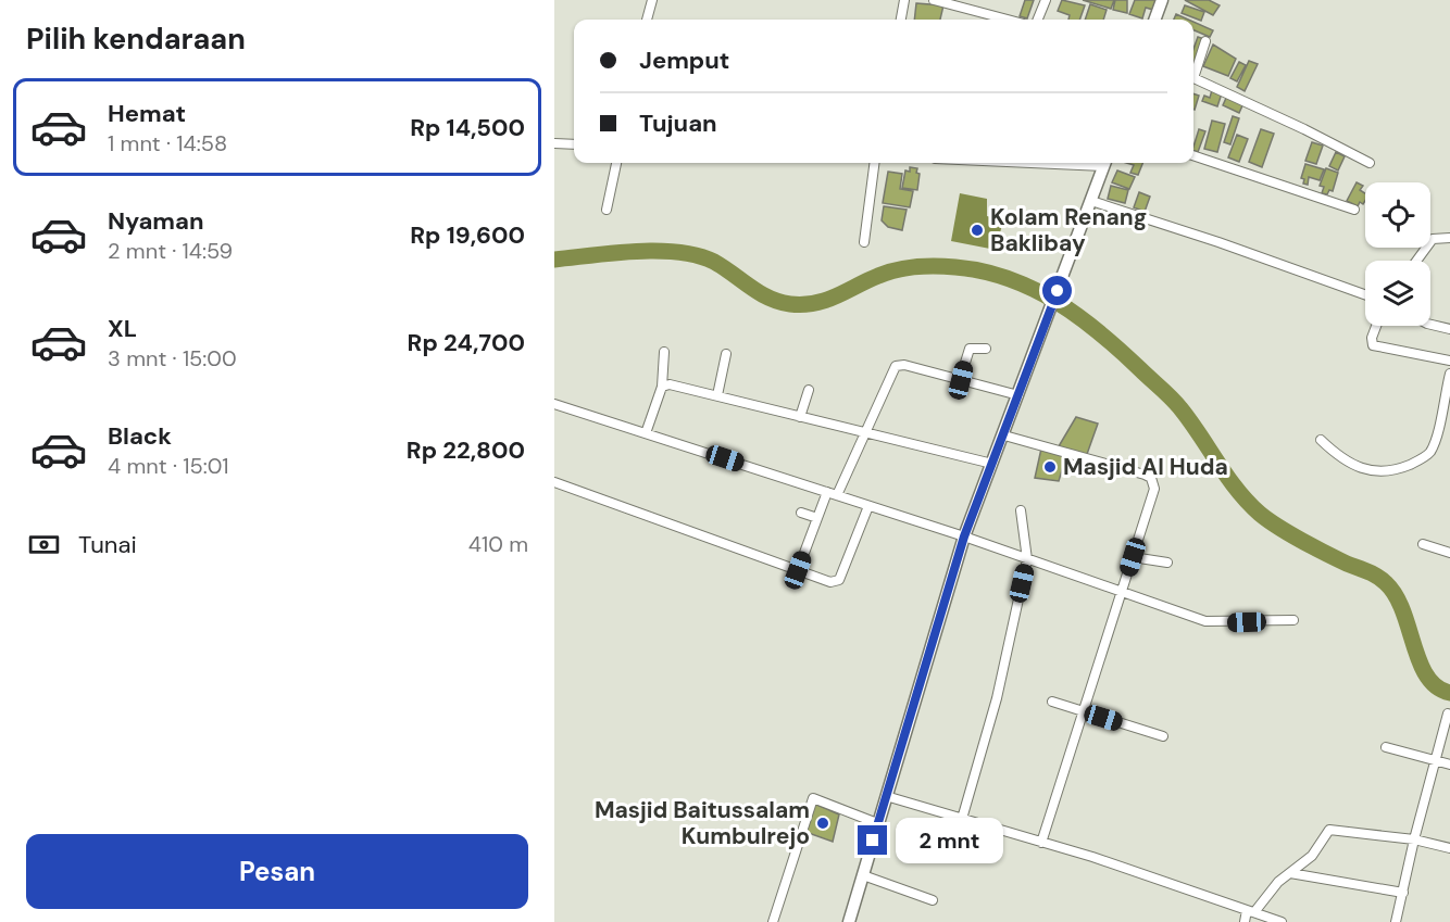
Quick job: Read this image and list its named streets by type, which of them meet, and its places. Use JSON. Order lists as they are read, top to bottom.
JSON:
{
  "places": ["Kolam Renang Baklibay", "Masjid Al Huda", "Masjid Baitussalam Kumbulrejo"],
  "page": {
    "heading": "Pilih kendaraan",
    "banner": ["Jemput", "Tujuan"],
    "list": [
      {
        "name": "Hemat",
        "note": "1 mnt · 14:58",
        "value": "Rp 14,500"
      },
      {
        "name": "Nyaman",
        "note": "2 mnt · 14:59",
        "value": "Rp 19,600"
      },
      {
        "name": "XL",
        "note": "3 mnt · 15:00",
        "value": "Rp 24,700"
      },
      {
        "name": "Black",
        "note": "4 mnt · 15:01",
        "value": "Rp 22,800"
      }
    ],
    "pay": ["Tunai", "410 m"],
    "bubble": "2 mnt",
    "buttons": "Pesan"
  }
}
